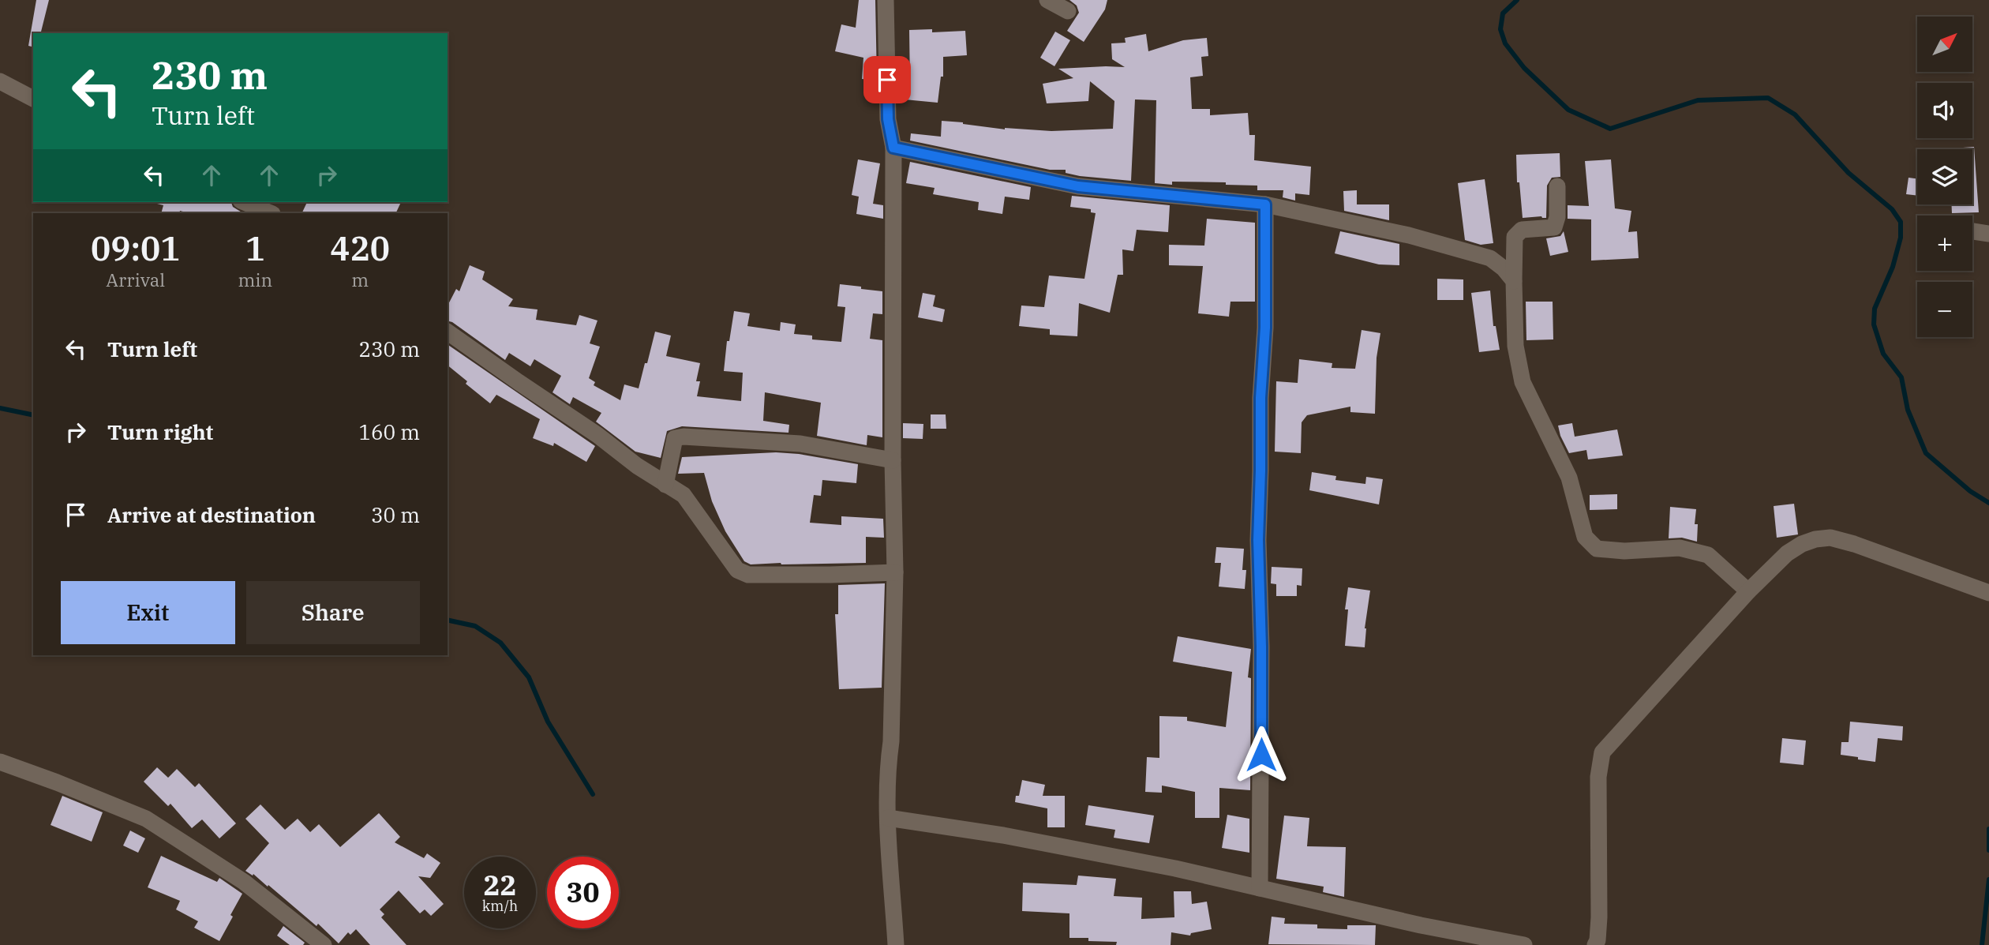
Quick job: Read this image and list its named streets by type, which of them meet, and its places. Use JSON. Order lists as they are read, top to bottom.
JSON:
{
  "north": "top right",
  "page": {
    "map_buttons": ["+", "−"],
    "turn": ["230 m", "Turn left"],
    "eta": [
      "09:01",
      "Arrival",
      "1",
      "min",
      "420",
      "m"
    ],
    "list": [
      {
        "name": "Turn left",
        "value": "230 m"
      },
      {
        "name": "Turn right",
        "value": "160 m"
      },
      {
        "name": "Arrive at destination",
        "value": "30 m"
      }
    ],
    "buttons": ["Exit", "Share"],
    "speed": "22 km/h",
    "limit": "30"
  }
}
